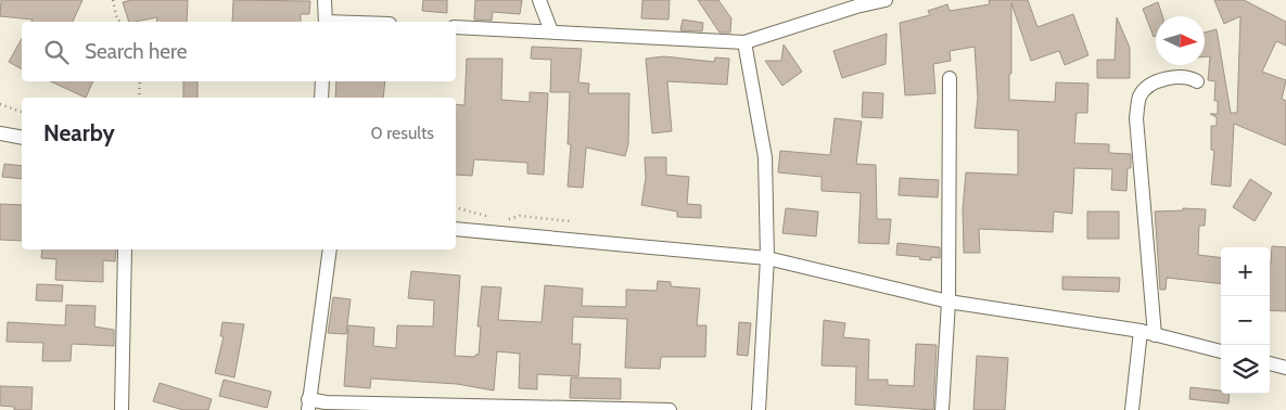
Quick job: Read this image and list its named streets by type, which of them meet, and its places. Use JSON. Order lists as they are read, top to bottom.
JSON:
{
  "north": "right",
  "page": {
    "search": "Search here",
    "heading": ["Nearby", "0 results"],
    "map_buttons": ["+", "−"]
  }
}
